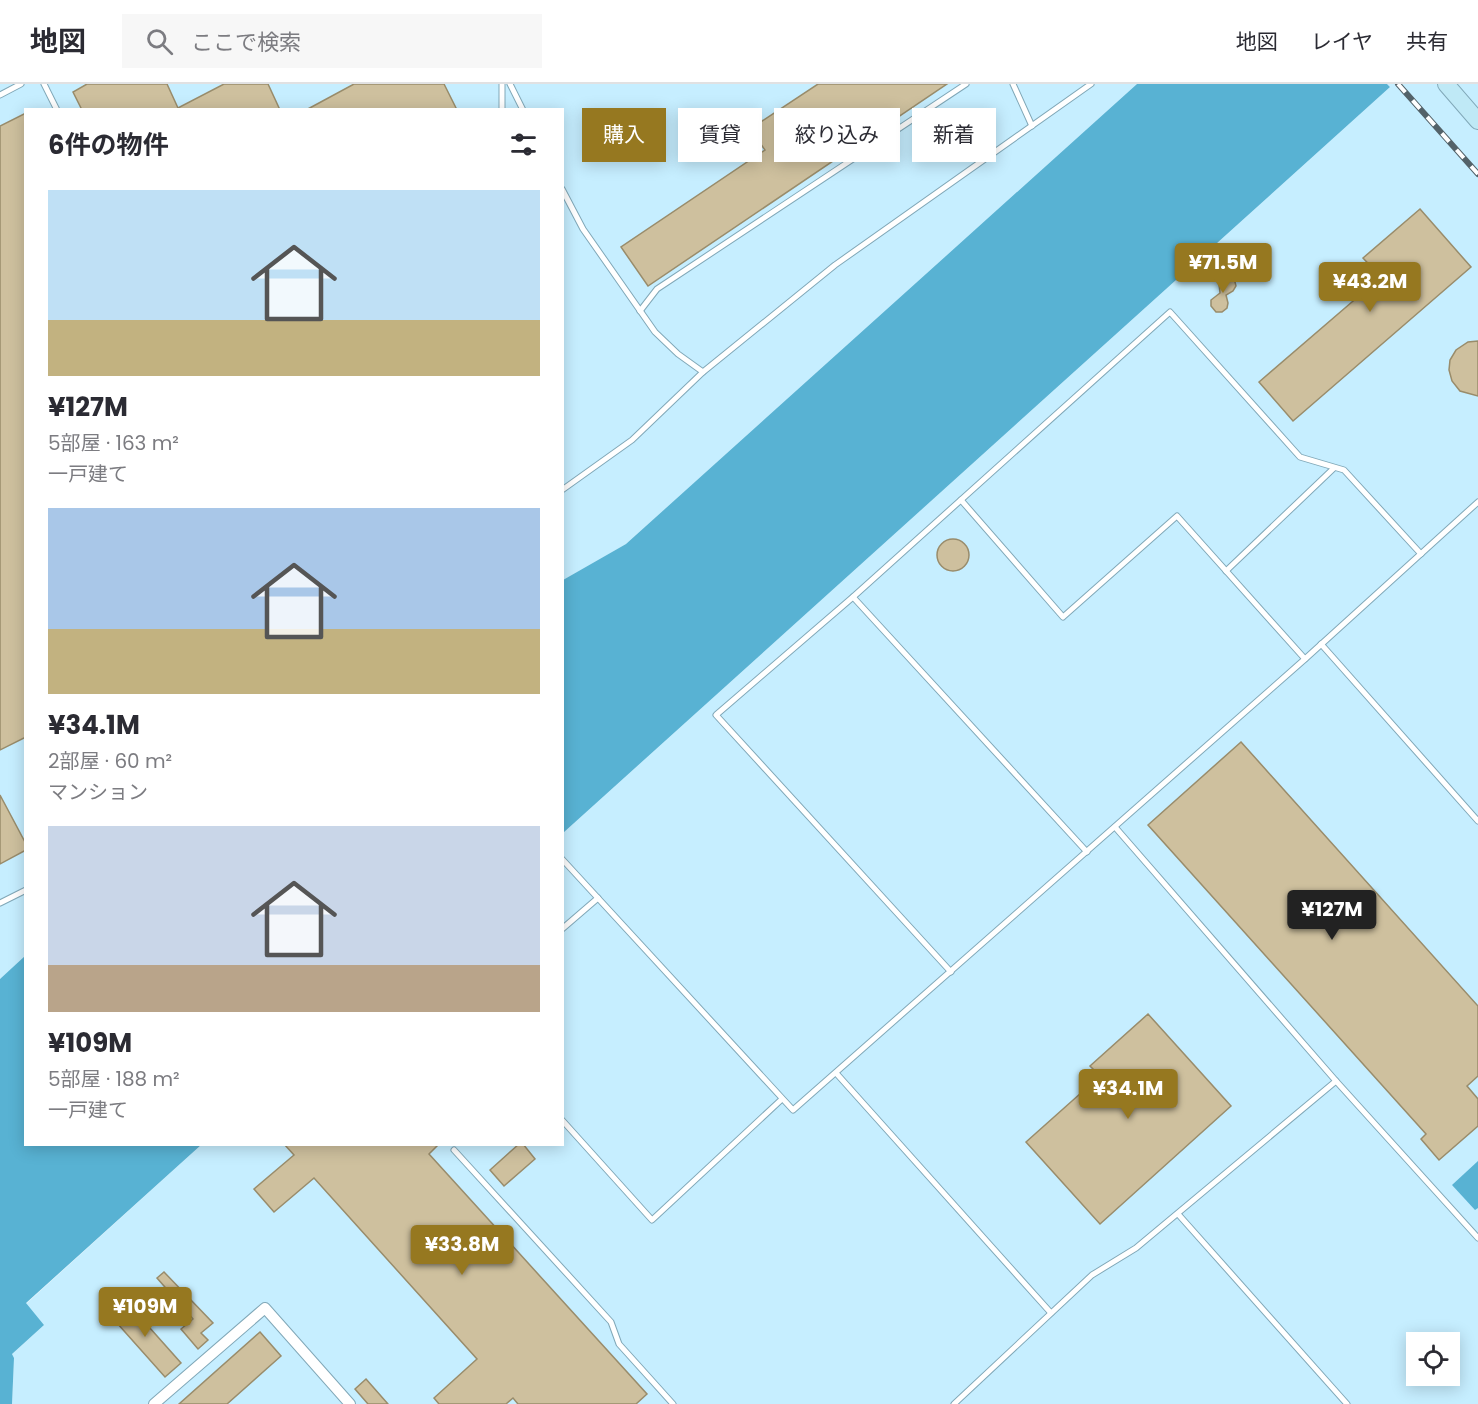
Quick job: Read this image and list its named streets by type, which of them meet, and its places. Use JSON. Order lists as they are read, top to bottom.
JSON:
{
  "page": {
    "header": "地図",
    "search": "ここで検索",
    "nav": ["地図", "レイヤ", "共有"],
    "chip": [
      "購入",
      "賃貸",
      "絞り込み",
      "新着"
    ],
    "heading": "6件の物件",
    "list": [
      {
        "name": "¥127M",
        "note": "5部屋 · 163 m² · 一戸建て"
      },
      {
        "name": "¥34.1M",
        "note": "2部屋 · 60 m² · マンション"
      },
      {
        "name": "¥109M",
        "note": "5部屋 · 188 m² · 一戸建て"
      }
    ],
    "price": [
      "¥71.5M",
      "¥43.2M",
      "¥127M",
      "¥34.1M",
      "¥33.8M",
      "¥109M"
    ]
  }
}
